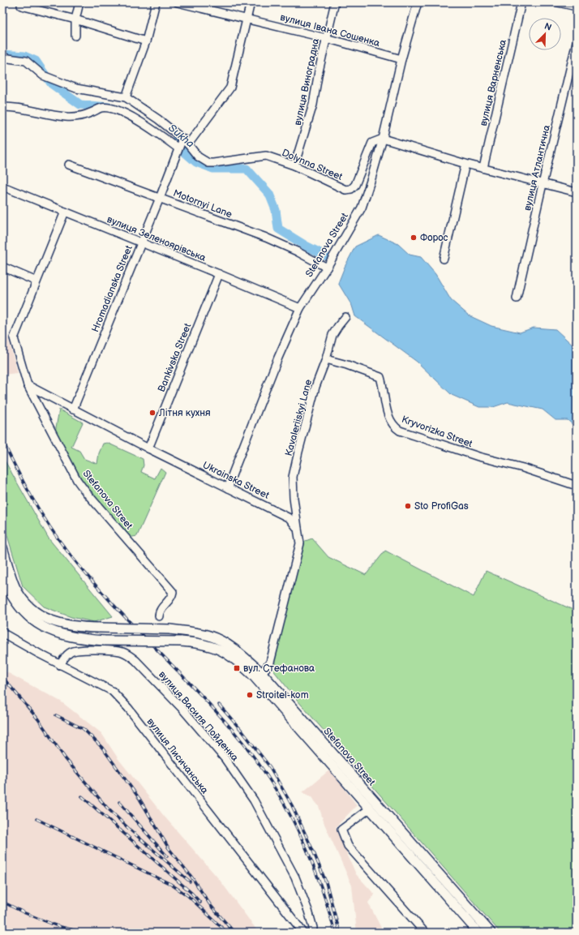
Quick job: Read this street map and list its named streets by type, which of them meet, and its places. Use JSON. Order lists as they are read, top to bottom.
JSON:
{
  "streets": {
    "main road": ["Stefanova Street"],
    "street": [
      "вулиця Івана Сошенка",
      "вулиця Виноградна",
      "вулиця Варненська",
      "Dolynna Street",
      "вулиця Атлантична",
      "Motornyi Lane",
      "вулиця Зеленоярівська",
      "Hromadianska Street",
      "Bankivska Street",
      "Kavaleriiskyi Lane",
      "Kryvorizka Street",
      "Ukrainska Street",
      "вулиця Василя Пойденка",
      "вулиця Лисичанська"
    ]
  },
  "crossings": [
    ["вулиця Івана Сошенка", "вулиця Виноградна"],
    ["вулиця Івана Сошенка", "Stefanova Street"],
    ["вулиця Виноградна", "Dolynna Street"],
    ["Dolynna Street", "Stefanova Street"],
    ["Dolynna Street", "Hromadianska Street"],
    ["Motornyi Lane", "Stefanova Street"],
    ["Motornyi Lane", "Hromadianska Street"],
    ["вулиця Зеленоярівська", "Stefanova Street"],
    ["вулиця Зеленоярівська", "Hromadianska Street"],
    ["вулиця Зеленоярівська", "Bankivska Street"],
    ["Stefanova Street", "Ukrainska Street"],
    ["Hromadianska Street", "Ukrainska Street"],
    ["Bankivska Street", "Ukrainska Street"],
    ["Kavaleriiskyi Lane", "Kryvorizka Street"],
    ["Kavaleriiskyi Lane", "Ukrainska Street"],
    ["вулиця Василя Пойденка", "вулиця Лисичанська"]
  ],
  "water": ["Sukha"],
  "places": {
    "other": [
      "Форос",
      "Літня кухня",
      "Sto ProfiGas",
      "Stroitel-kom"
    ],
    "transit": ["вул. Стефанова"]
  },
  "north": "top right"
}
